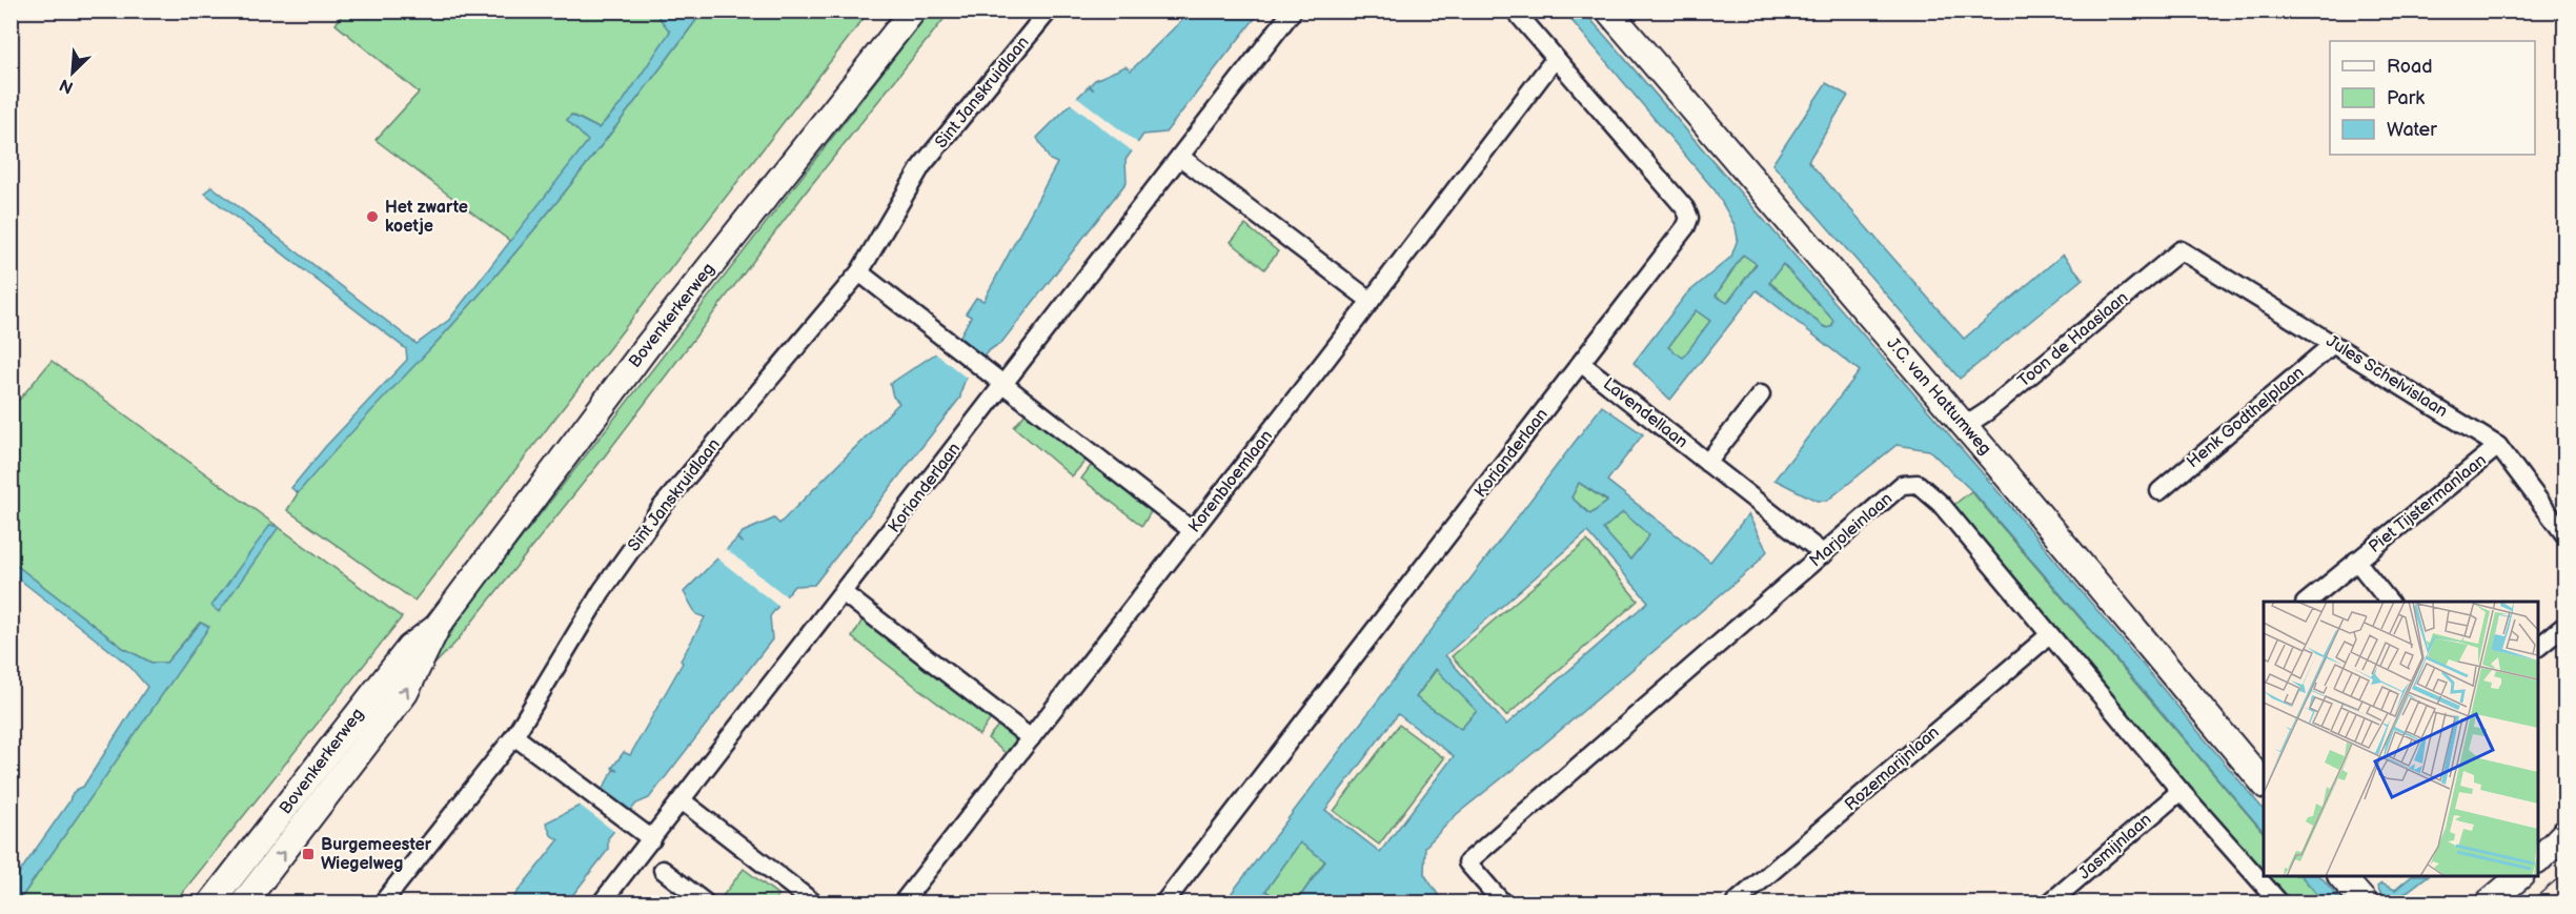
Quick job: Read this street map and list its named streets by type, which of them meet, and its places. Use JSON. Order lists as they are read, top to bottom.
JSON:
{
  "streets": {
    "main road": ["Bovenkerkerweg", "J.C. van Hattumweg"],
    "street": [
      "Sint Janskruidlaan",
      "Toon de Haaslaan",
      "Jules Schelvislaan",
      "Lavendellaan",
      "Henk Godthelplaan",
      "Korianderlaan",
      "Korenbloemlaan",
      "Piet Tijstermanlaan",
      "Marjoleinlaan",
      "Rozemarijnlaan",
      "Jasmijnlaan"
    ]
  },
  "crossings": [
    ["Toon de Haaslaan", "Jules Schelvislaan"],
    ["Toon de Haaslaan", "J.C. van Hattumweg"],
    ["Jules Schelvislaan", "Henk Godthelplaan"],
    ["Jules Schelvislaan", "Piet Tijstermanlaan"],
    ["Lavendellaan", "Korianderlaan"],
    ["Lavendellaan", "Marjoleinlaan"],
    ["Korianderlaan", "Korenbloemlaan"],
    ["Marjoleinlaan", "Rozemarijnlaan"],
    ["Marjoleinlaan", "Jasmijnlaan"]
  ],
  "places": {
    "other": ["Het zwarte koetje"],
    "transit": ["Burgemeester Wiegelweg"]
  },
  "legend": ["Road", "Park", "Water"],
  "north": "bottom left"
}
